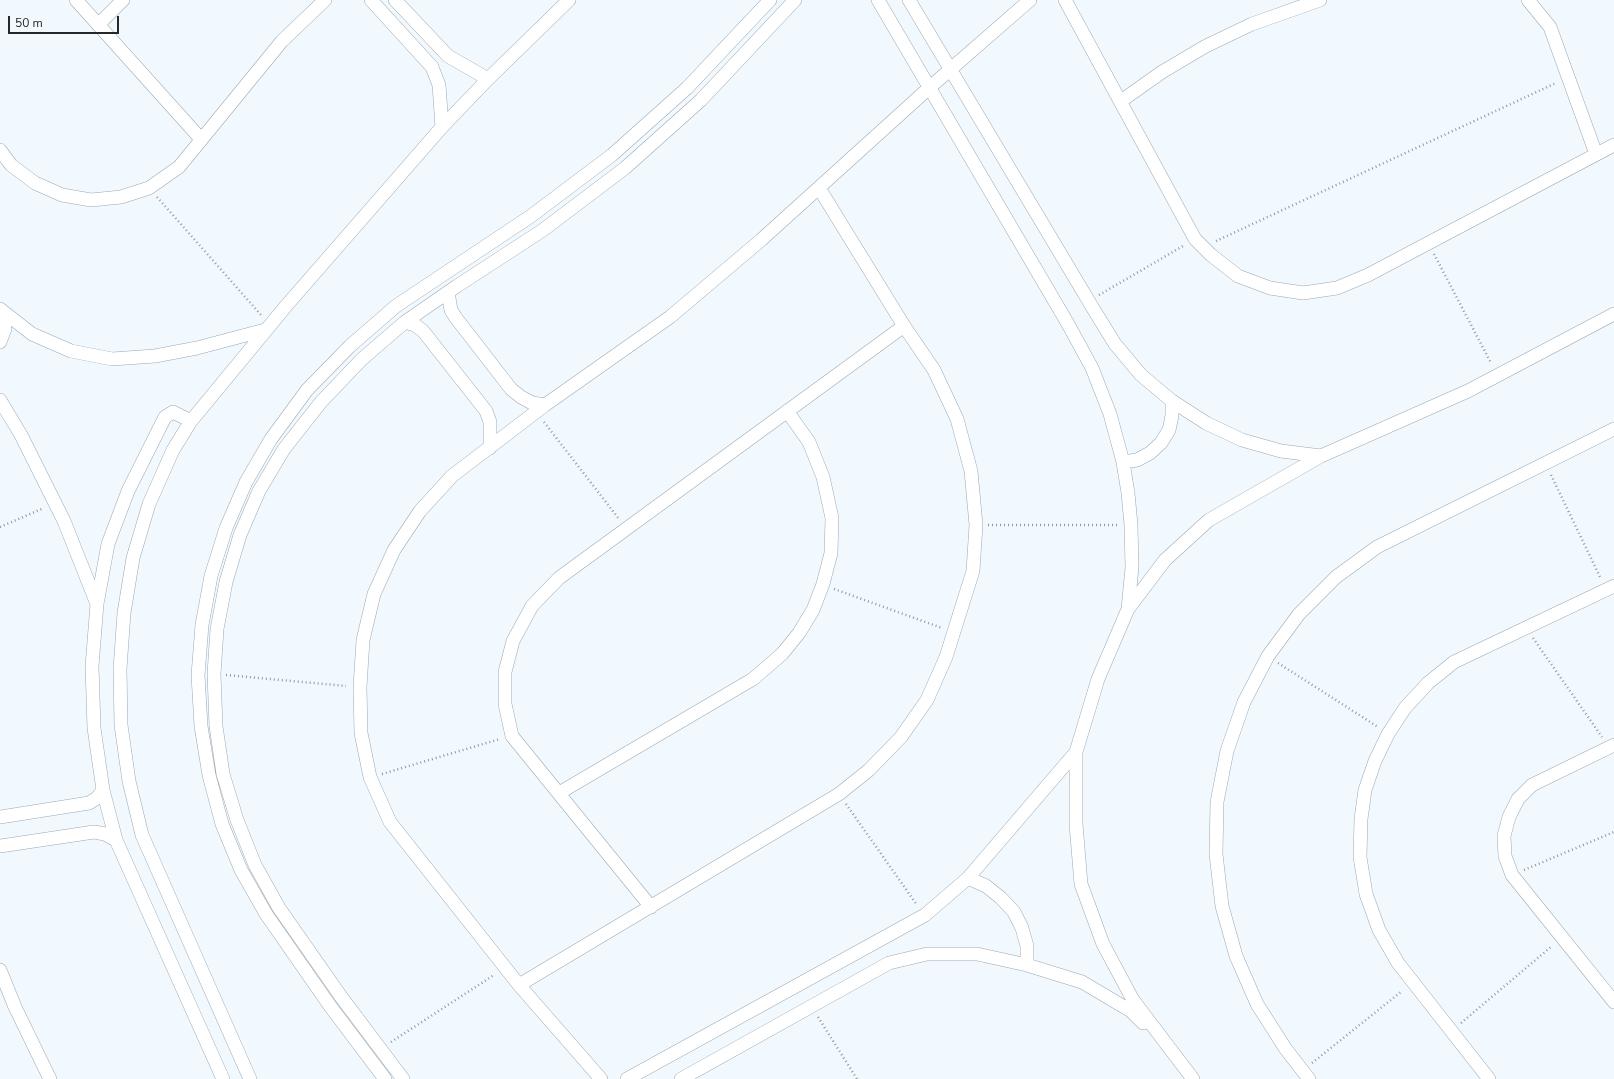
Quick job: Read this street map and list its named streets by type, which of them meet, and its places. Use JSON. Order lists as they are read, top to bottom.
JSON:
{
  "scale_bar": "50 m"
}
